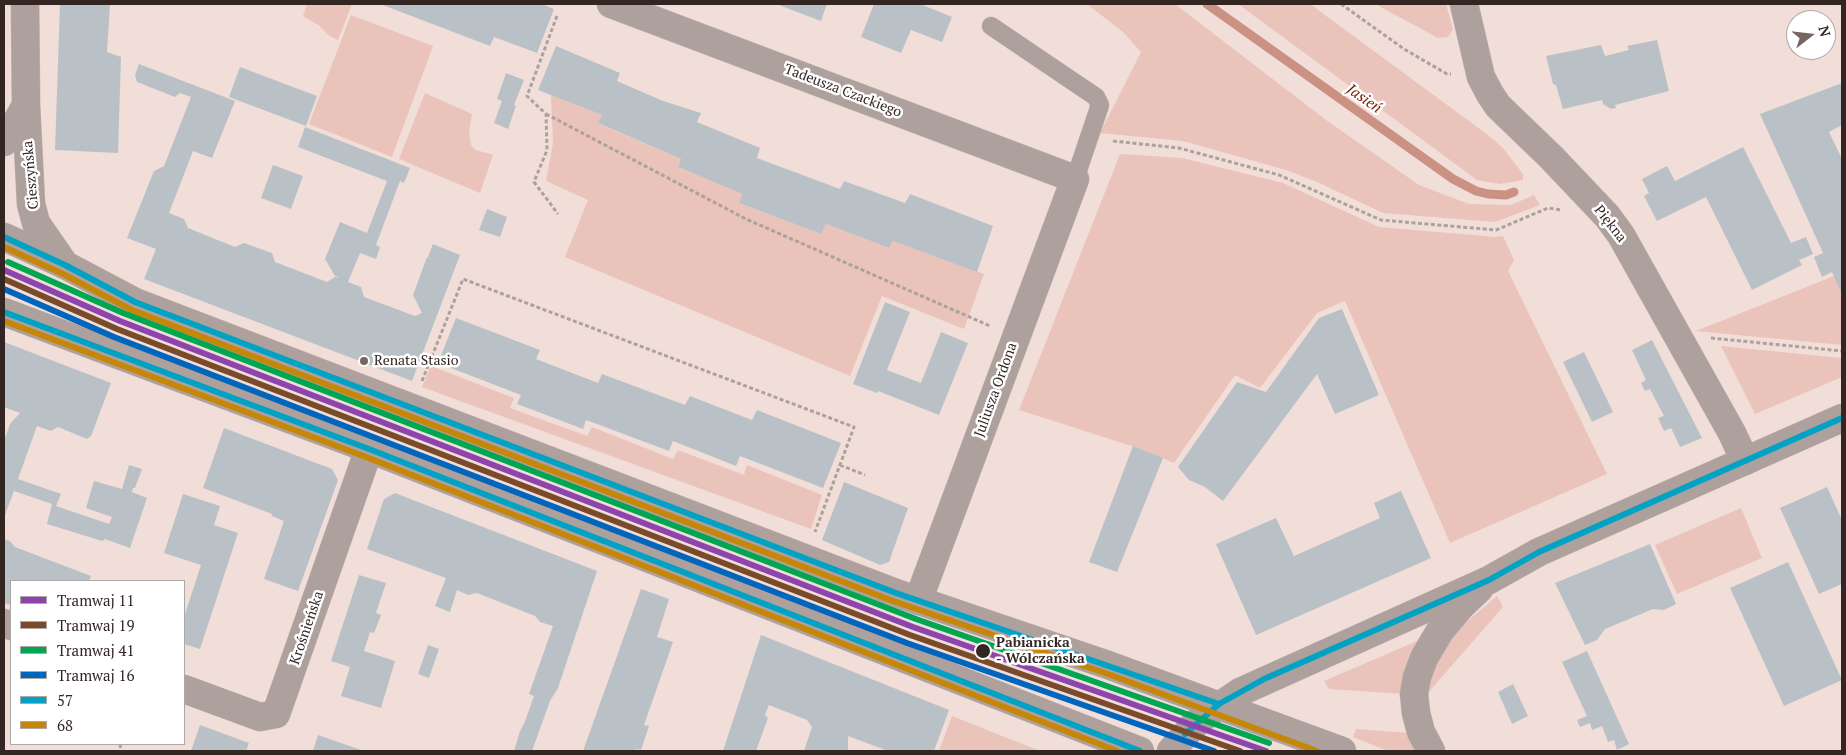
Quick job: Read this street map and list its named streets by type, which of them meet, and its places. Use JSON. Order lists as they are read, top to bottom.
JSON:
{
  "streets": {
    "street": [
      "Tadeusza Czackiego",
      "Cieszyńska",
      "Piękna",
      "Juliusza Ordona",
      "Krośnieńska"
    ]
  },
  "crossings": [
    ["Tadeusza Czackiego", "Juliusza Ordona"]
  ],
  "water": ["Jasień"],
  "places": ["Renata Stasio", "Pabianicka - Wólczańska"],
  "lines": [
    "transit line 57",
    "transit line 68",
    "tram line 41",
    "tram line 11",
    "tram line 19",
    "tram line 16"
  ],
  "legend": [
    "Tramwaj 11",
    "Tramwaj 19",
    "Tramwaj 41",
    "Tramwaj 16",
    "57",
    "68"
  ],
  "north": "right"
}
